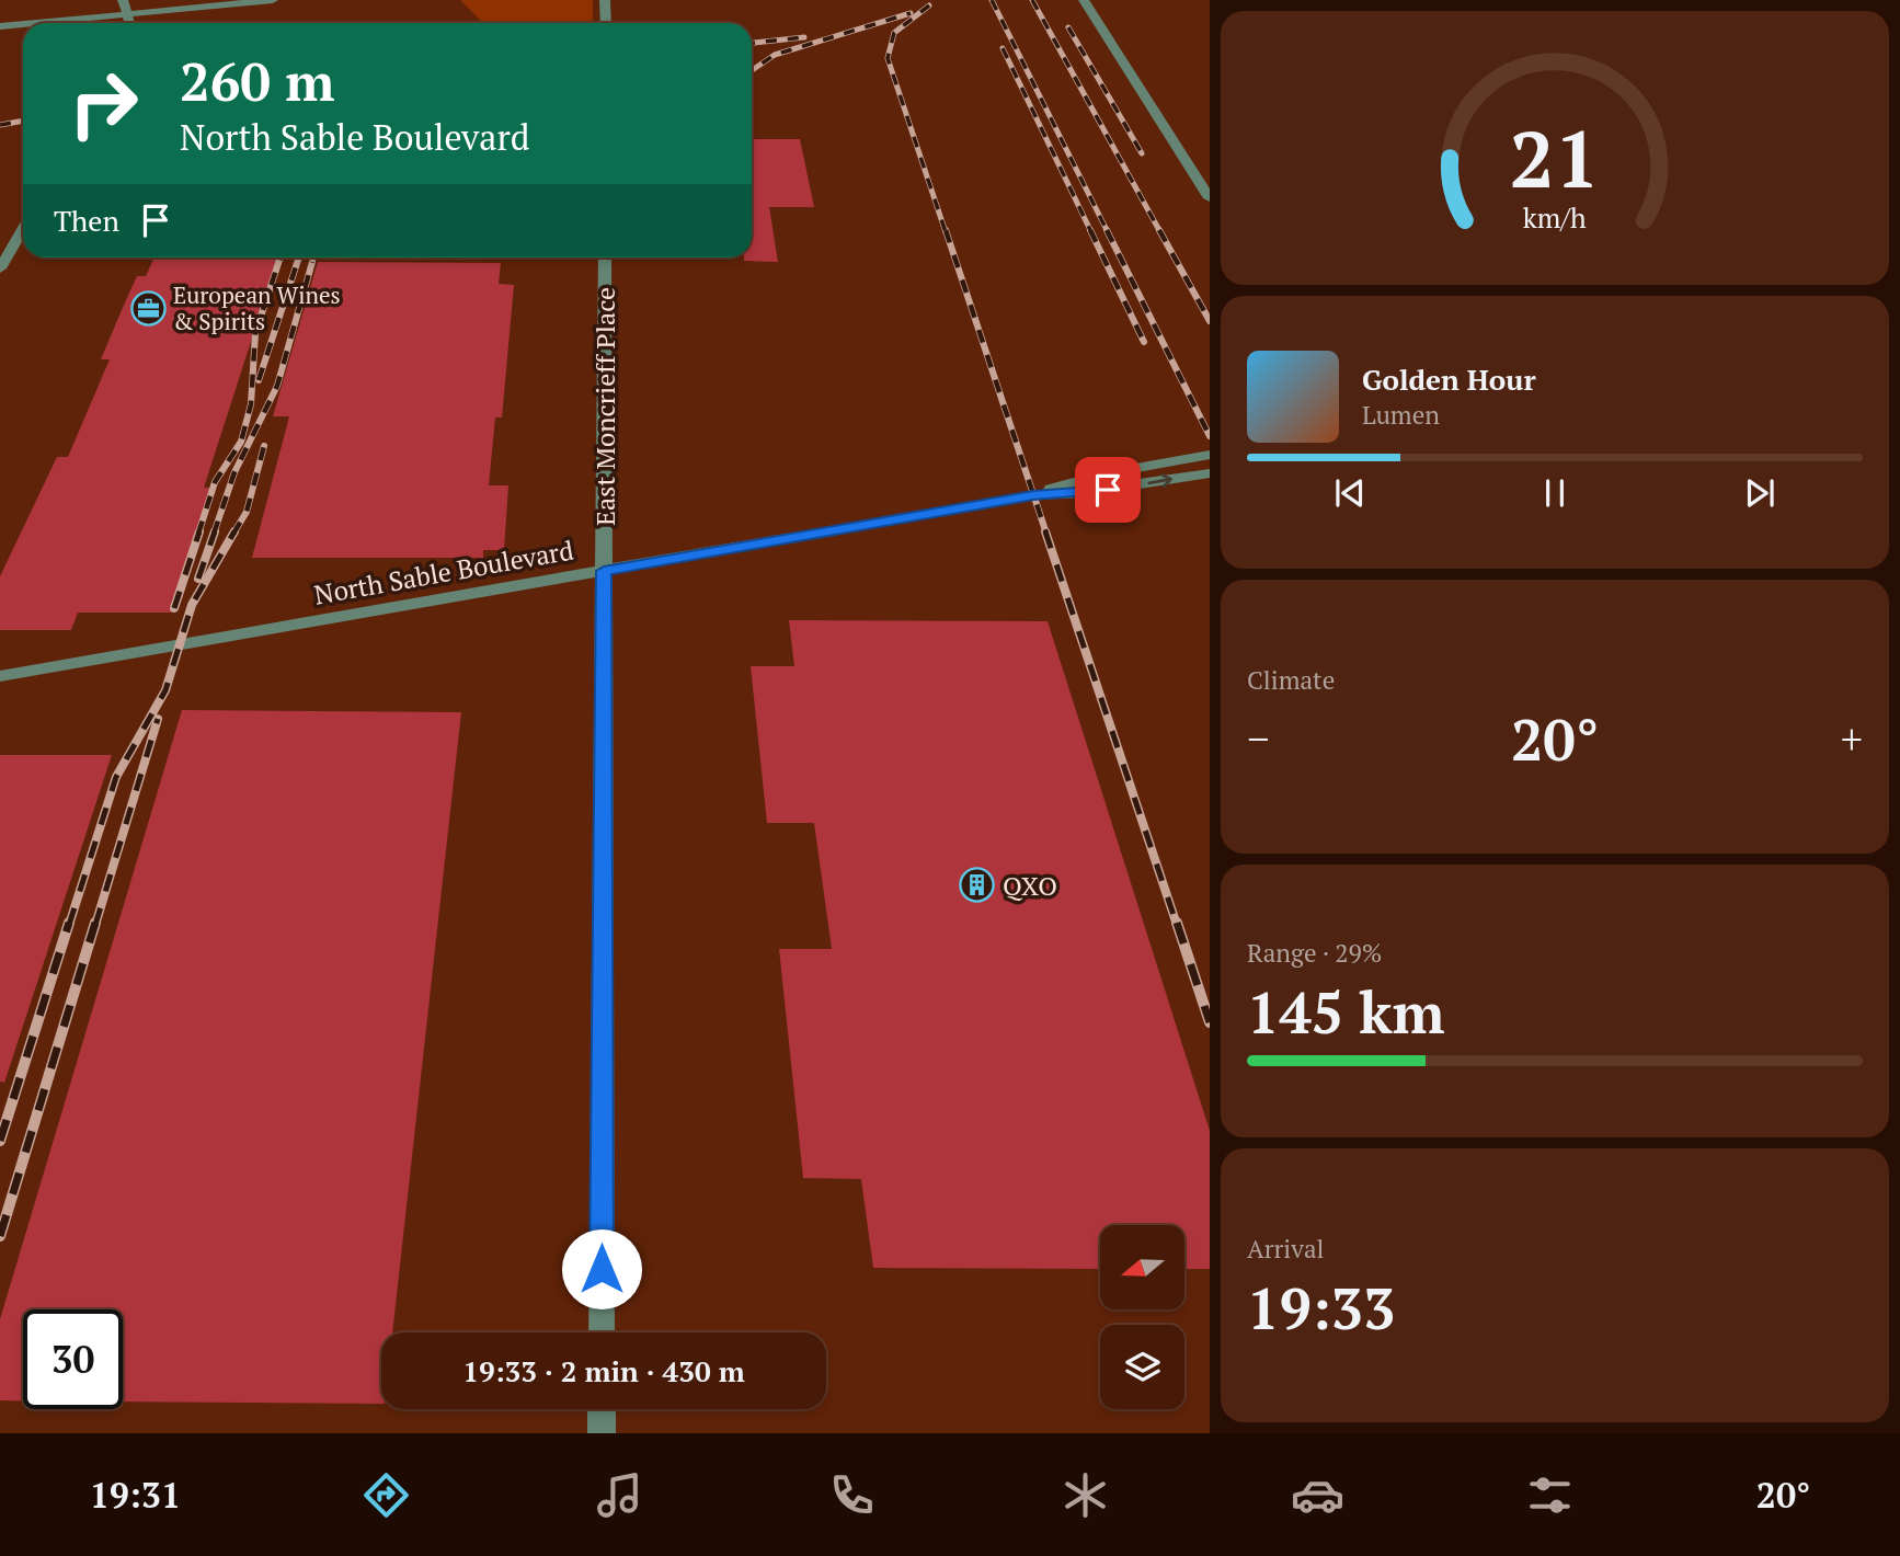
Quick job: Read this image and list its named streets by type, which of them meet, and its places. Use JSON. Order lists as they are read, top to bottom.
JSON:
{
  "streets": {
    "street": ["East Moncrieff Place", "North Sable Boulevard"]
  },
  "crossings": [
    ["East Moncrieff Place", "North Sable Boulevard"]
  ],
  "places": {
    "office": ["European Wines & Spirits"],
    "building": ["QXO"]
  },
  "north": "left",
  "page": {
    "turn": ["260 m", "North Sable Boulevard"],
    "then": "Then",
    "song": ["Golden Hour", "Lumen"],
    "tile": [
      "Climate",
      ["Range · 29%", "145 km"],
      ["Arrival", "19:33"]
    ],
    "heat": ["−", "20°", "+"],
    "limit": "30",
    "trip": "19:33 · 2 min · 430 m",
    "tabs": ["19:31", "20°"],
    "gauge": ["21", "km/h"]
  }
}
